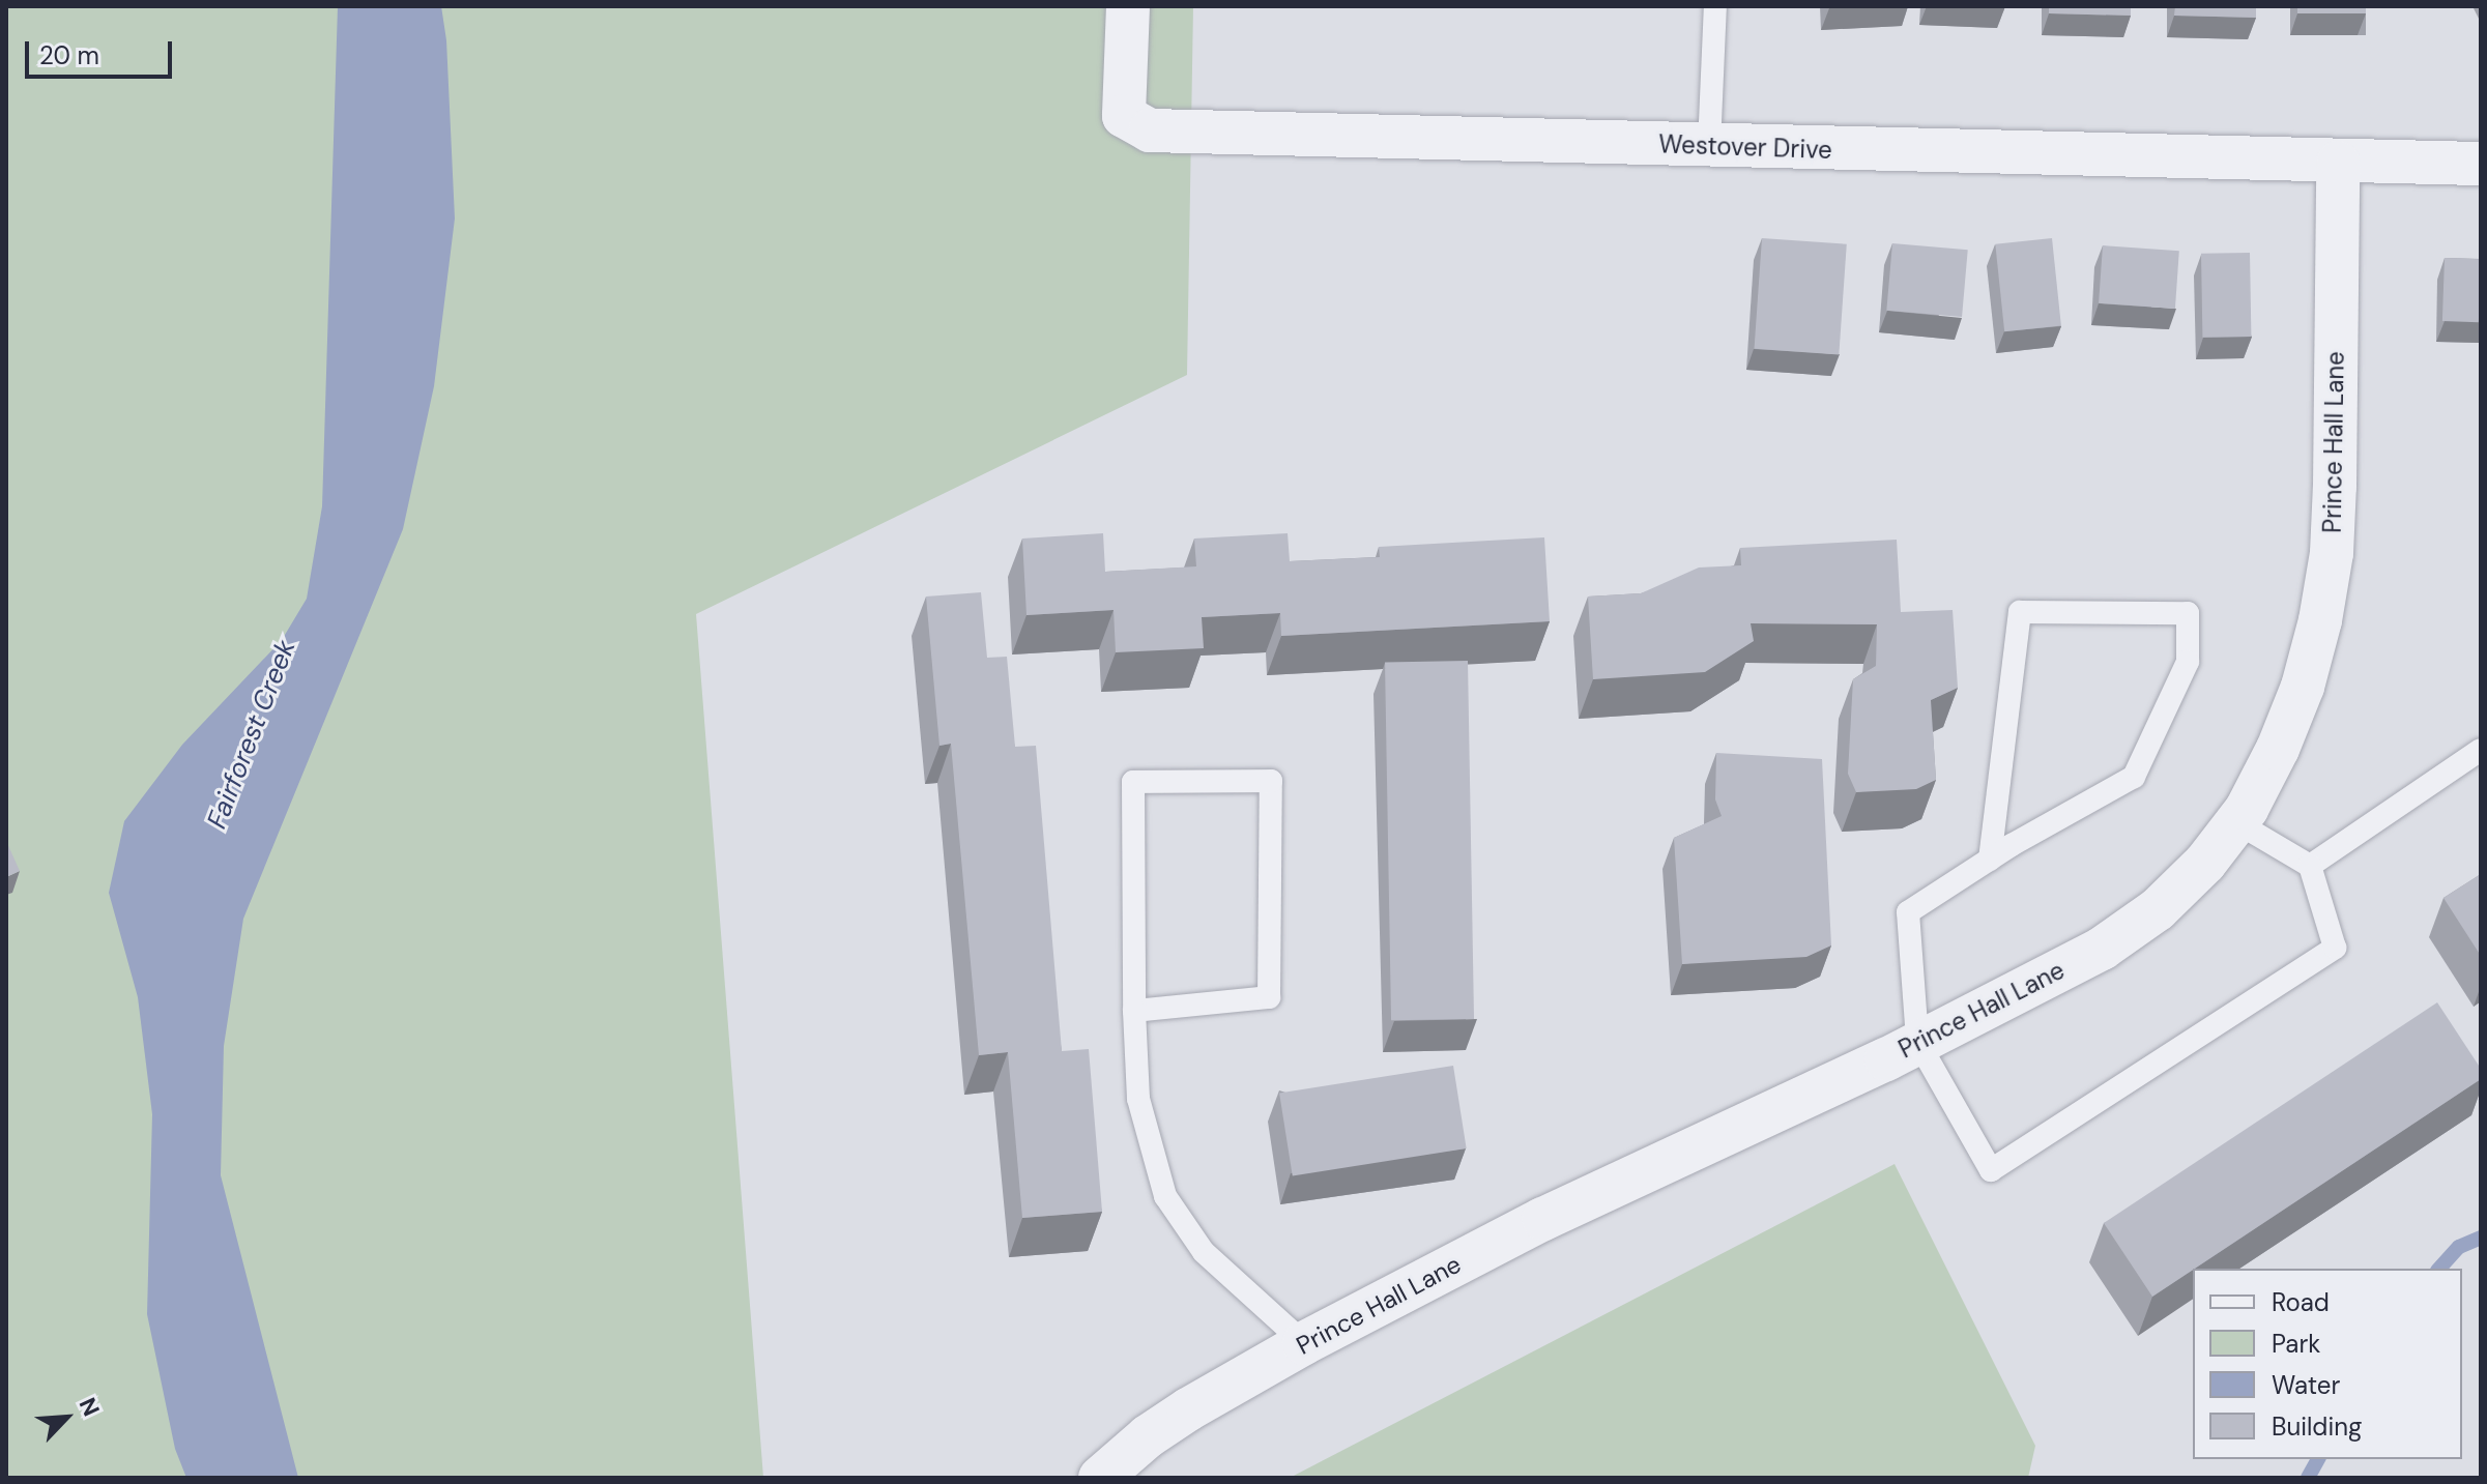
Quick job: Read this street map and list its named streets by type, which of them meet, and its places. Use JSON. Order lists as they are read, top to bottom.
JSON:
{
  "streets": {
    "street": ["Westover Drive", "Prince Hall Lane"]
  },
  "crossings": [
    ["Westover Drive", "Prince Hall Lane"]
  ],
  "water": ["Fairforest Creek"],
  "legend": [
    "Road",
    "Park",
    "Water",
    "Building"
  ],
  "scale_bar": "20 m",
  "north": "top right"
}
